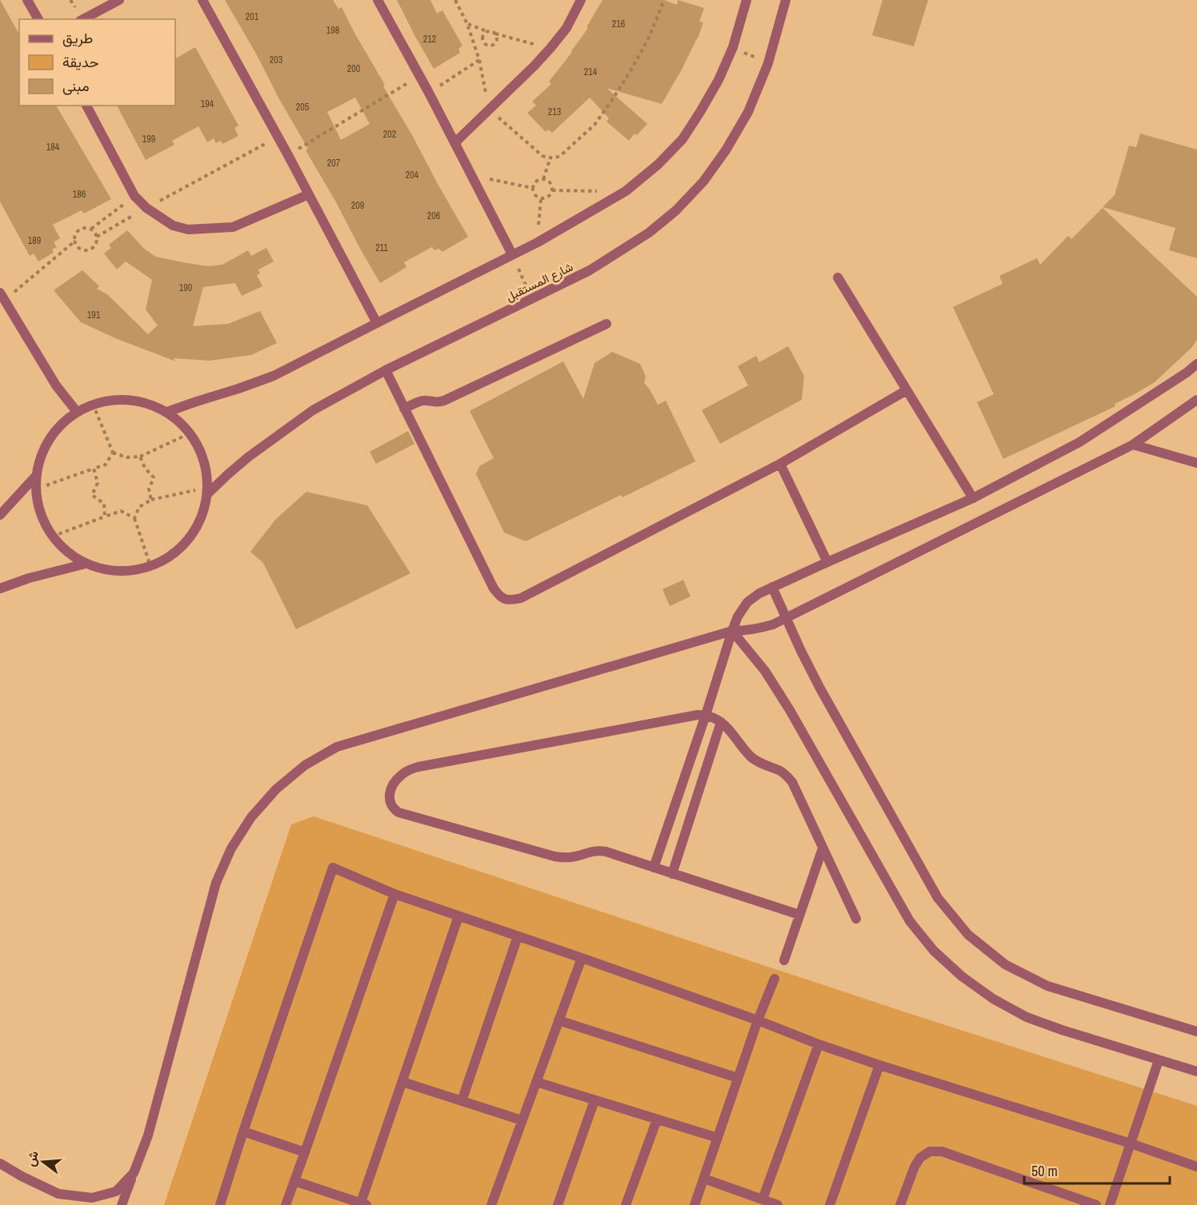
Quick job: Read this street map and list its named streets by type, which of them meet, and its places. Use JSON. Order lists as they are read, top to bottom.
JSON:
{
  "streets": {
    "street": ["شارع المستقبل"]
  },
  "house_numbers": [
    "201",
    "216",
    "198",
    "212",
    "203",
    "200",
    "214",
    "194",
    "205",
    "213",
    "202",
    "199",
    "184",
    "207",
    "204",
    "186",
    "209",
    "206",
    "189",
    "211",
    "190",
    "191"
  ],
  "legend": ["طريق", "حديقة", "مبنى"],
  "scale_bar": "50 m",
  "north": "left"
}
